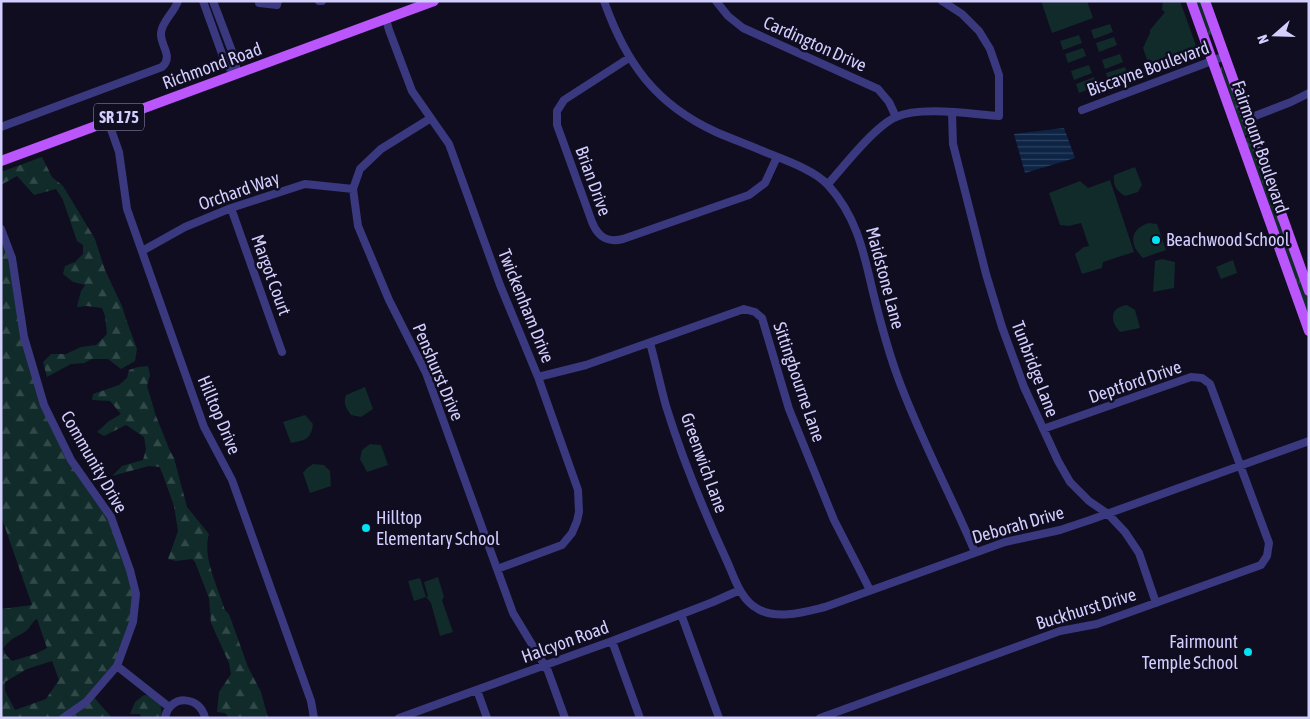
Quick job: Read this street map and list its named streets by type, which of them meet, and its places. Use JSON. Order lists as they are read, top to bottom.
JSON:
{
  "streets": {
    "main road": ["Richmond Road", "SR 175", "Fairmount Boulevard"],
    "street": [
      "Cardington Drive",
      "Biscayne Boulevard",
      "Brian Drive",
      "Orchard Way",
      "Margot Court",
      "Maidstone Lane",
      "Twickenham Drive",
      "Tunbridge Lane",
      "Penshurst Drive",
      "Sittingbourne Lane",
      "Deptford Drive",
      "Hilltop Drive",
      "Community Drive",
      "Greenwich Lane",
      "Deborah Drive",
      "Buckhurst Drive",
      "Halcyon Road"
    ]
  },
  "crossings": [
    ["Richmond Road", "Twickenham Drive"],
    ["Richmond Road", "Hilltop Drive"],
    ["Biscayne Boulevard", "Fairmount Boulevard"],
    ["Brian Drive", "Maidstone Lane"],
    ["Orchard Way", "Margot Court"],
    ["Orchard Way", "Penshurst Drive"],
    ["Orchard Way", "Hilltop Drive"],
    ["Maidstone Lane", "Deborah Drive"],
    ["Twickenham Drive", "Penshurst Drive"],
    ["Twickenham Drive", "Sittingbourne Lane"],
    ["Tunbridge Lane", "Deptford Drive"],
    ["Tunbridge Lane", "Deborah Drive"],
    ["Tunbridge Lane", "Buckhurst Drive"],
    ["Penshurst Drive", "Halcyon Road"],
    ["Sittingbourne Lane", "Greenwich Lane"],
    ["Sittingbourne Lane", "Deborah Drive"],
    ["Deptford Drive", "Deborah Drive"],
    ["Deptford Drive", "Buckhurst Drive"],
    ["Greenwich Lane", "Deborah Drive"],
    ["Greenwich Lane", "Halcyon Road"],
    ["Deborah Drive", "Buckhurst Drive"],
    ["Deborah Drive", "Halcyon Road"]
  ],
  "places": ["Beachwood School", "Hilltop Elementary School", "Fairmount Temple School"],
  "north": "left"
}
